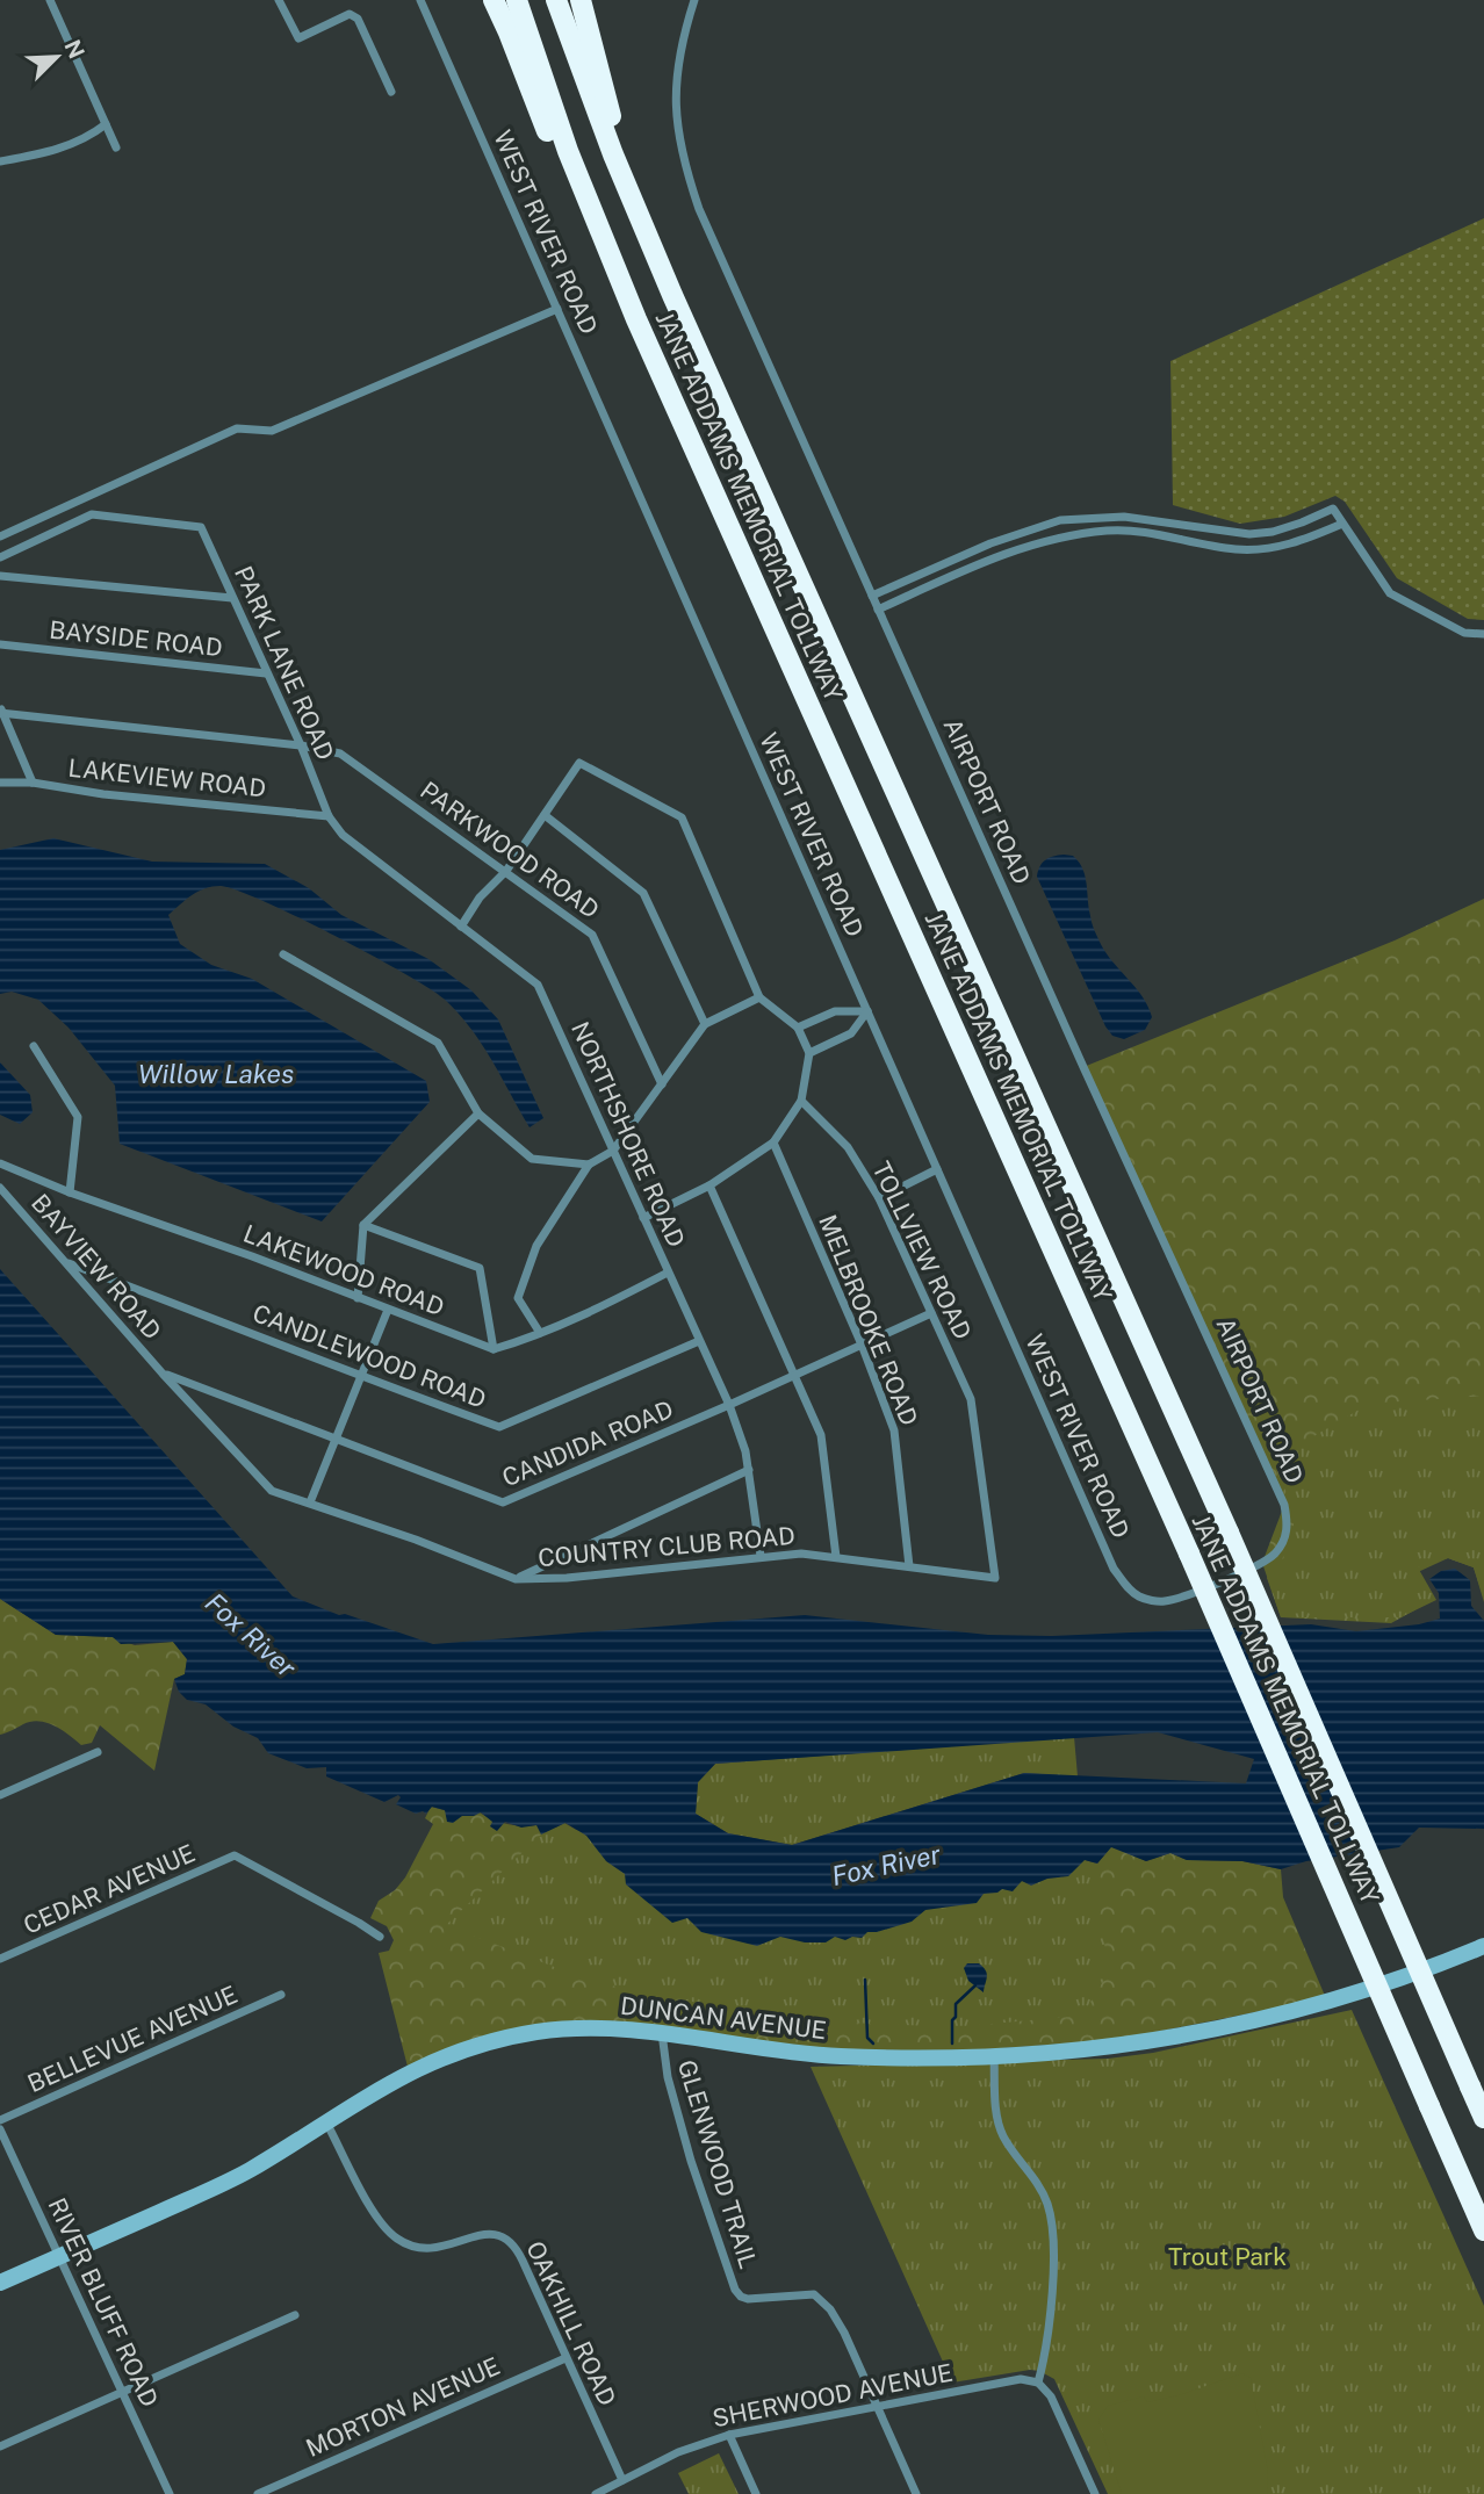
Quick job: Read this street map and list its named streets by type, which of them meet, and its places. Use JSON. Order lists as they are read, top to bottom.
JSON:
{
  "streets": {
    "highway": ["JANE ADDAMS MEMORIAL TOLLWAY"],
    "street": [
      "WEST RIVER ROAD",
      "BAYSIDE ROAD",
      "PARK LANE ROAD",
      "LAKEVIEW ROAD",
      "AIRPORT ROAD",
      "PARKWOOD ROAD",
      "NORTHSHORE ROAD",
      "TOLLVIEW ROAD",
      "BAYVIEW ROAD",
      "LAKEWOOD ROAD",
      "MELBROOKE ROAD",
      "CANDLEWOOD ROAD",
      "CANDIDA ROAD",
      "COUNTRY CLUB ROAD",
      "CEDAR AVENUE",
      "DUNCAN AVENUE",
      "BELLEVUE AVENUE",
      "GLENWOOD TRAIL",
      "RIVER BLUFF ROAD",
      "OAKHILL ROAD",
      "SHERWOOD AVENUE",
      "MORTON AVENUE"
    ]
  },
  "crossings": [
    ["WEST RIVER ROAD", "AIRPORT ROAD"],
    ["BAYSIDE ROAD", "PARK LANE ROAD"],
    ["PARK LANE ROAD", "LAKEVIEW ROAD"],
    ["PARK LANE ROAD", "PARKWOOD ROAD"],
    ["PARK LANE ROAD", "NORTHSHORE ROAD"],
    ["LAKEVIEW ROAD", "NORTHSHORE ROAD"],
    ["NORTHSHORE ROAD", "CANDLEWOOD ROAD"],
    ["NORTHSHORE ROAD", "CANDIDA ROAD"],
    ["NORTHSHORE ROAD", "COUNTRY CLUB ROAD"],
    ["TOLLVIEW ROAD", "CANDIDA ROAD"],
    ["TOLLVIEW ROAD", "COUNTRY CLUB ROAD"],
    ["BAYVIEW ROAD", "CANDLEWOOD ROAD"],
    ["BAYVIEW ROAD", "CANDIDA ROAD"],
    ["BAYVIEW ROAD", "COUNTRY CLUB ROAD"],
    ["MELBROOKE ROAD", "CANDIDA ROAD"],
    ["MELBROOKE ROAD", "COUNTRY CLUB ROAD"],
    ["CANDIDA ROAD", "COUNTRY CLUB ROAD"],
    ["DUNCAN AVENUE", "GLENWOOD TRAIL"],
    ["DUNCAN AVENUE", "RIVER BLUFF ROAD"],
    ["DUNCAN AVENUE", "OAKHILL ROAD"],
    ["GLENWOOD TRAIL", "SHERWOOD AVENUE"],
    ["OAKHILL ROAD", "SHERWOOD AVENUE"],
    ["OAKHILL ROAD", "MORTON AVENUE"]
  ],
  "water": ["Willow Lakes", "Fox River"],
  "parks": ["Trout Park"],
  "north": "top right"
}
